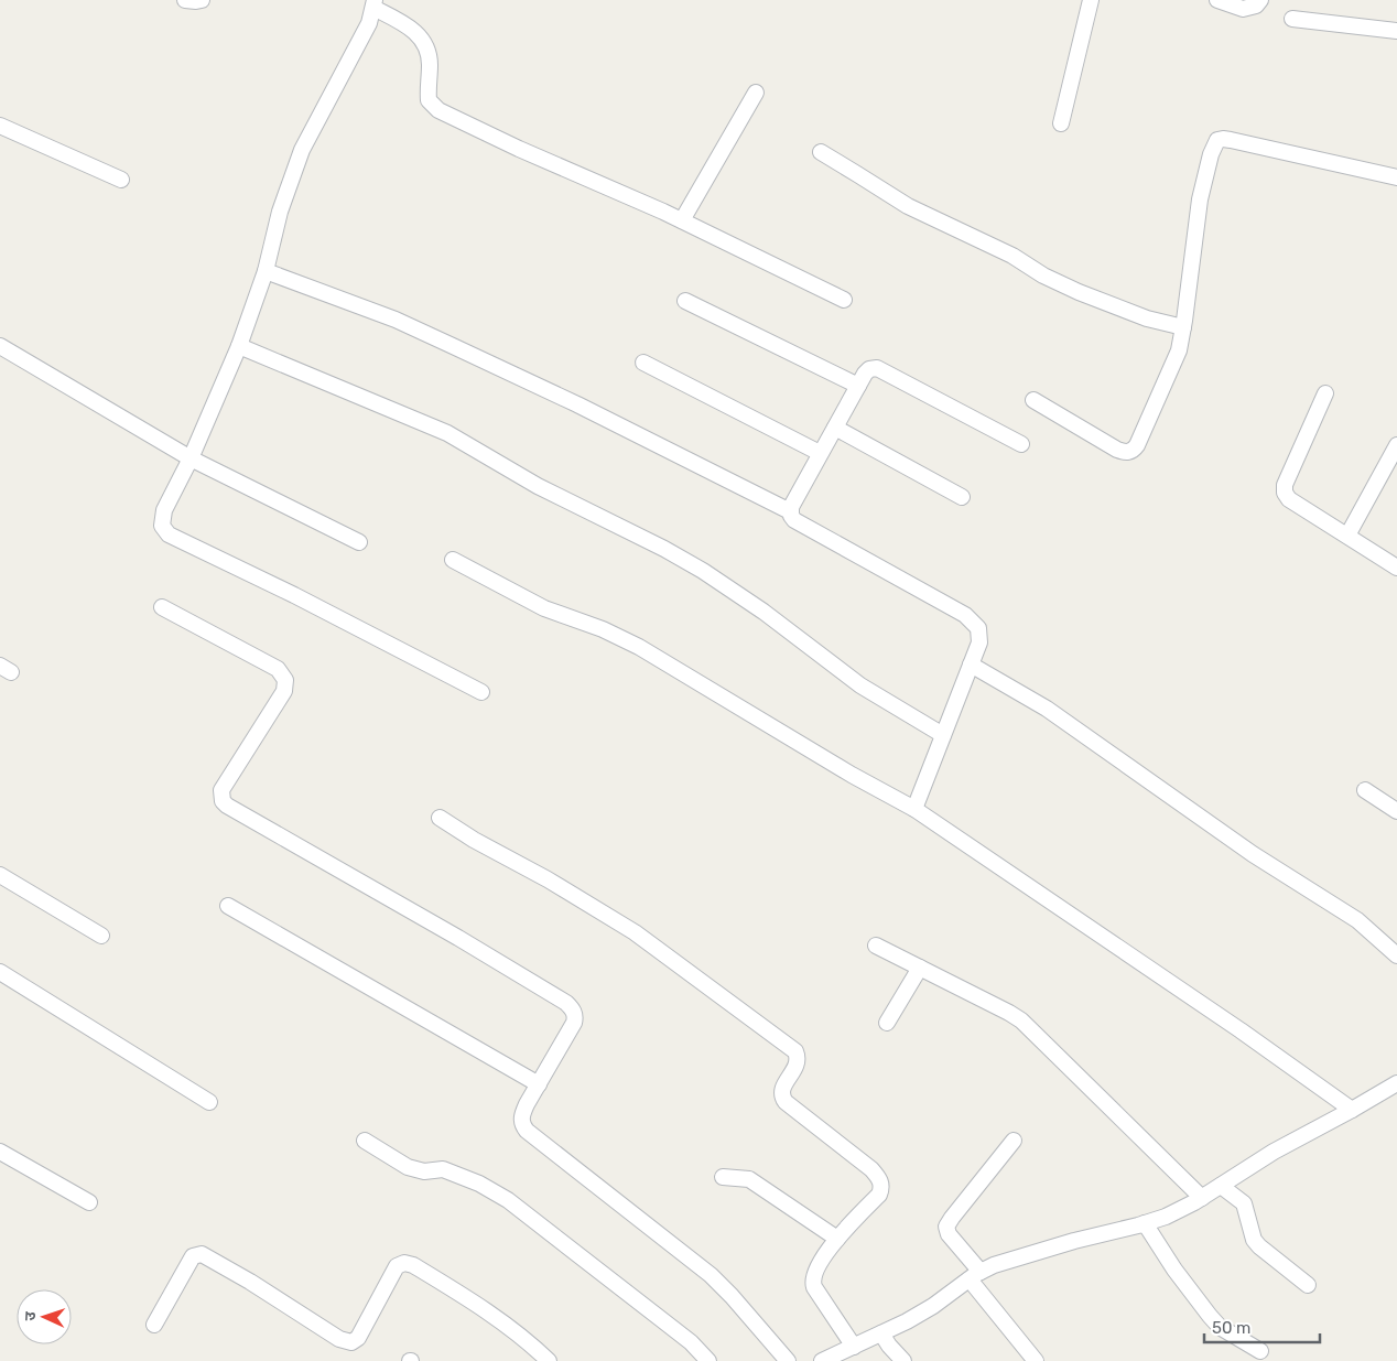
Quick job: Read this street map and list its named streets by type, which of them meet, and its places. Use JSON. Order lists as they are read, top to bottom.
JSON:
{
  "scale_bar": "50 m",
  "north": "left"
}
